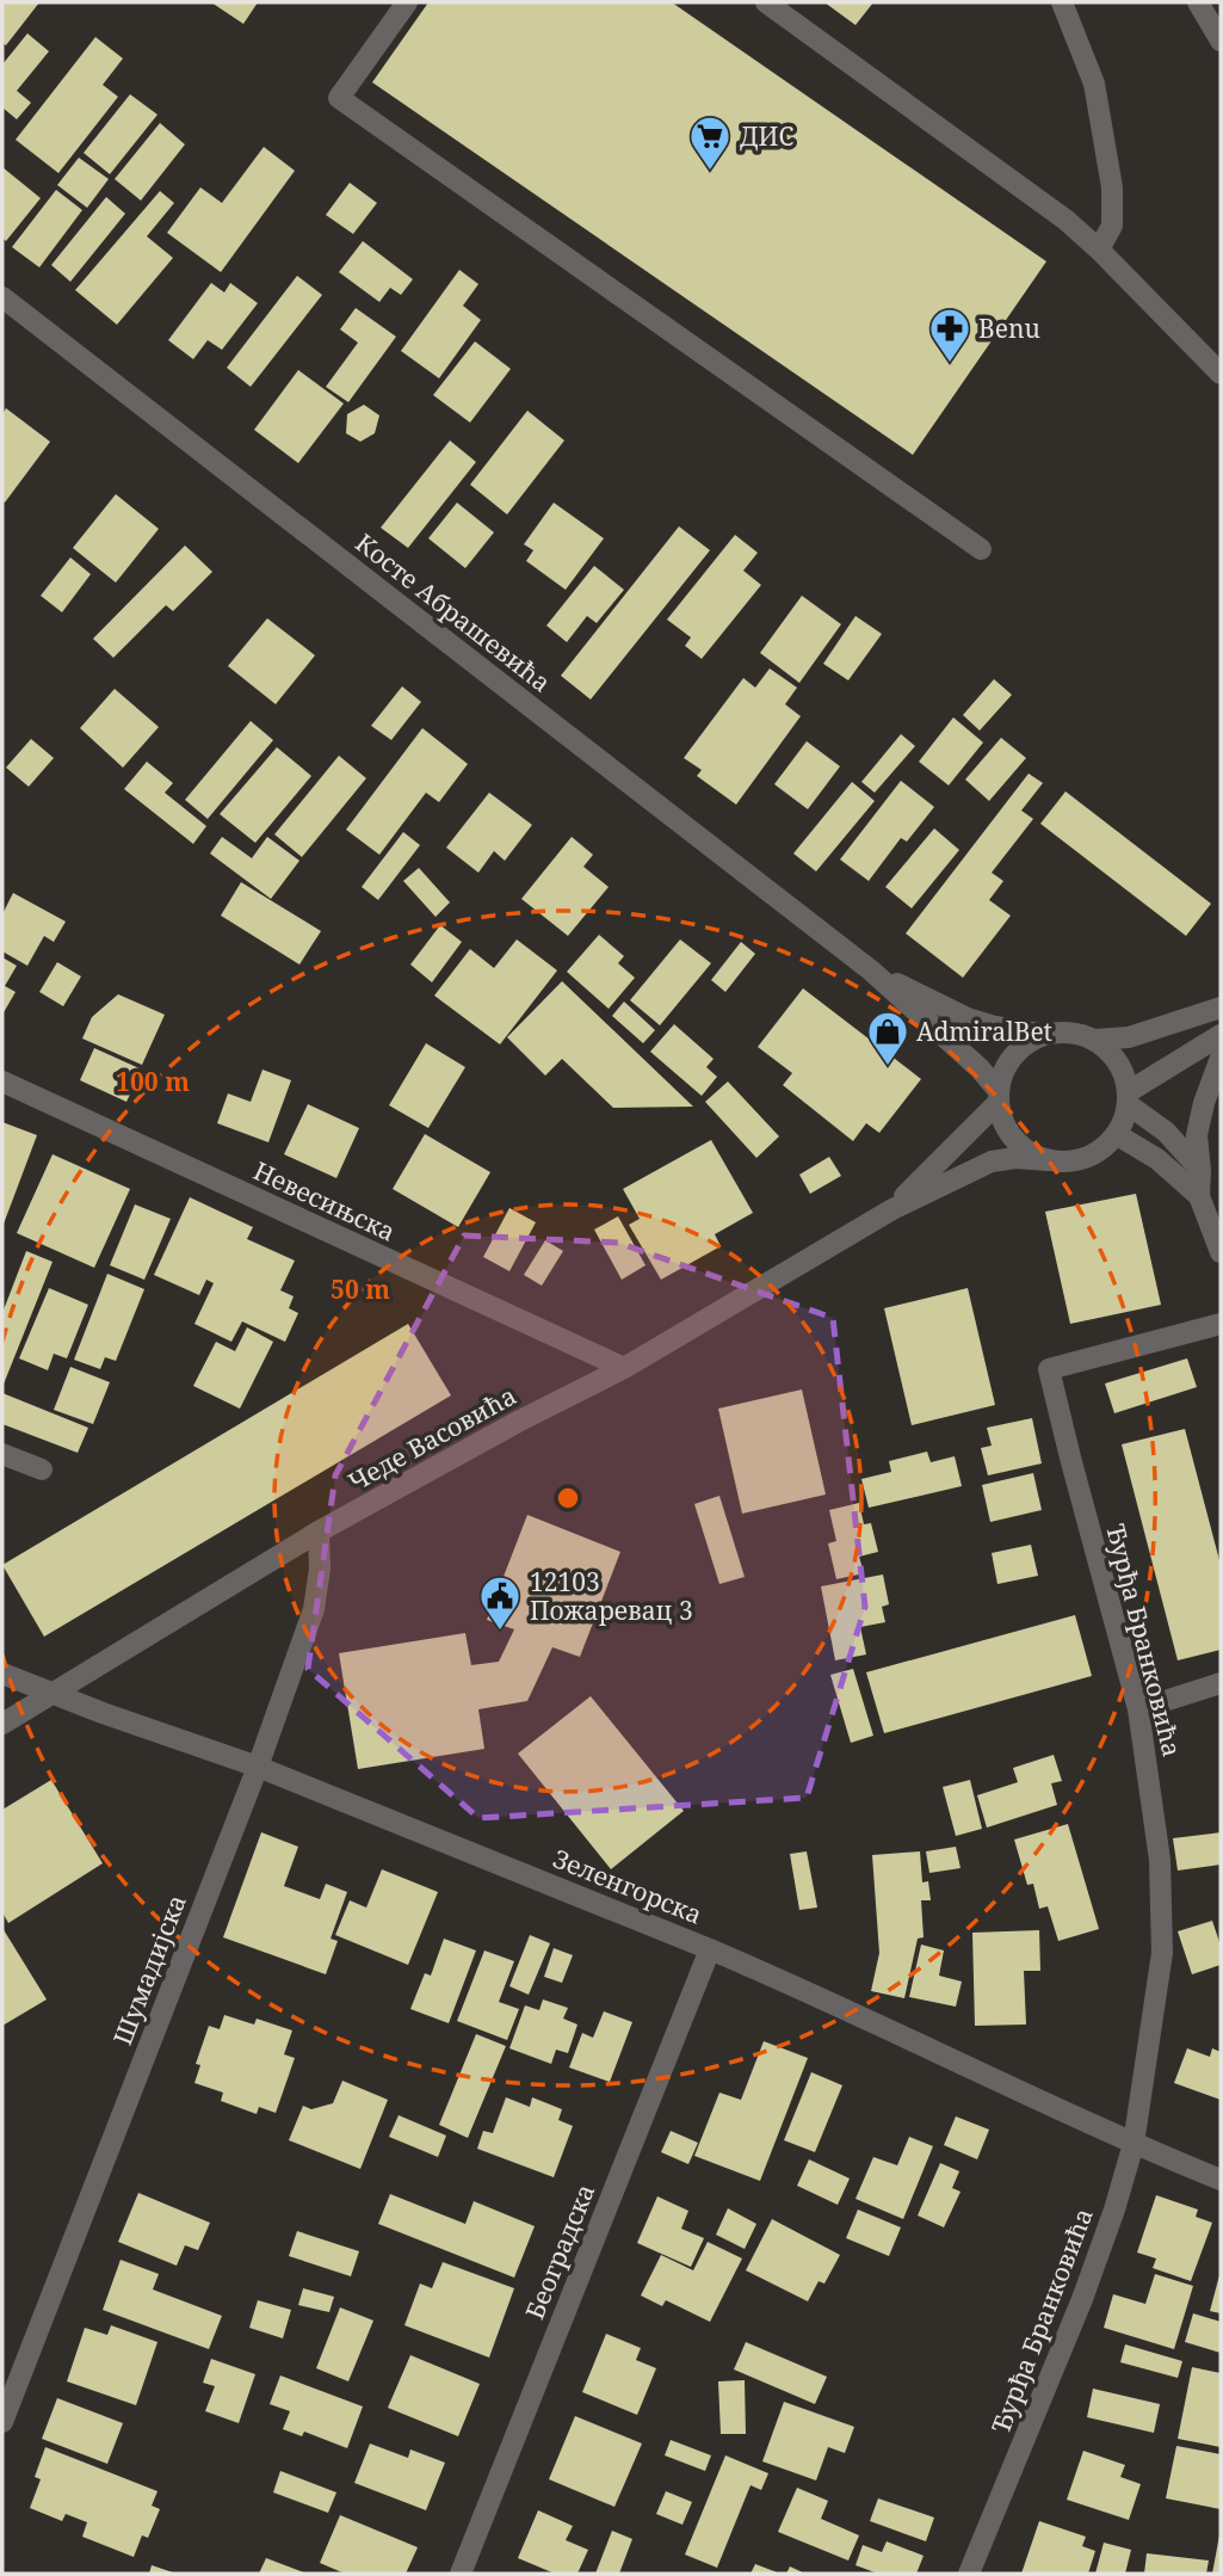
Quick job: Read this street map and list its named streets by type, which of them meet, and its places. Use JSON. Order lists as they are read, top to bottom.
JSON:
{
  "streets": {
    "street": [
      "Косте Абрашевића",
      "Невесињска",
      "Чеде Васовића",
      "Ђурђа Бранковића",
      "Зеленгорска",
      "Шумадијска",
      "Београдска"
    ]
  },
  "crossings": [
    ["Косте Абрашевића", "Чеде Васовића"],
    ["Невесињска", "Чеде Васовића"],
    ["Чеде Васовића", "Зеленгорска"],
    ["Чеде Васовића", "Шумадијска"],
    ["Ђурђа Бранковића", "Зеленгорска"],
    ["Зеленгорска", "Шумадијска"],
    ["Зеленгорска", "Београдска"]
  ],
  "places": {
    "supermarket": ["ДИС"],
    "pharmacy": ["Benu"],
    "shop": ["AdmiralBet"],
    "public building": ["12103 Пожаревац 3"]
  },
  "rings": ["100 m", "50 m"]
}
